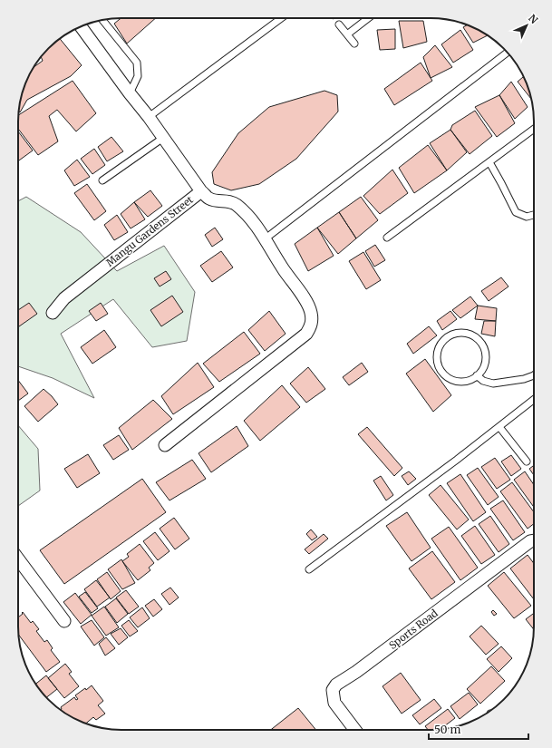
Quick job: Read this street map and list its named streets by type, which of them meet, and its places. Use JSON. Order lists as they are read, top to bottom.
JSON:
{
  "streets": {
    "street": ["Mangu Gardens Street", "Sports Road"]
  },
  "scale_bar": "50 m",
  "north": "top right"
}
